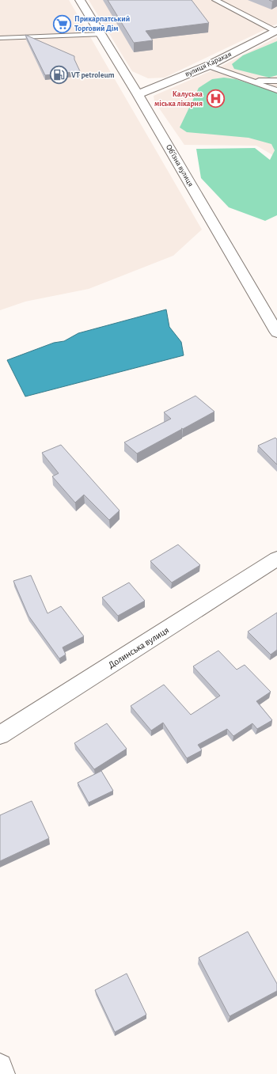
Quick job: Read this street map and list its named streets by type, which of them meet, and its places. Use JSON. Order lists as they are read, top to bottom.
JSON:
{
  "streets": {
    "street": ["вулиця Каракая", "Обʼїзна вулиця", "Долинська вулиця"]
  },
  "crossings": [
    ["вулиця Каракая", "Обʼїзна вулиця"]
  ],
  "places": {
    "supermarket": ["Прикарпатський Торговий Дім"],
    "fuel station": ["VT petroleum"],
    "hospital": ["Калуська міська лікарня"]
  }
}
